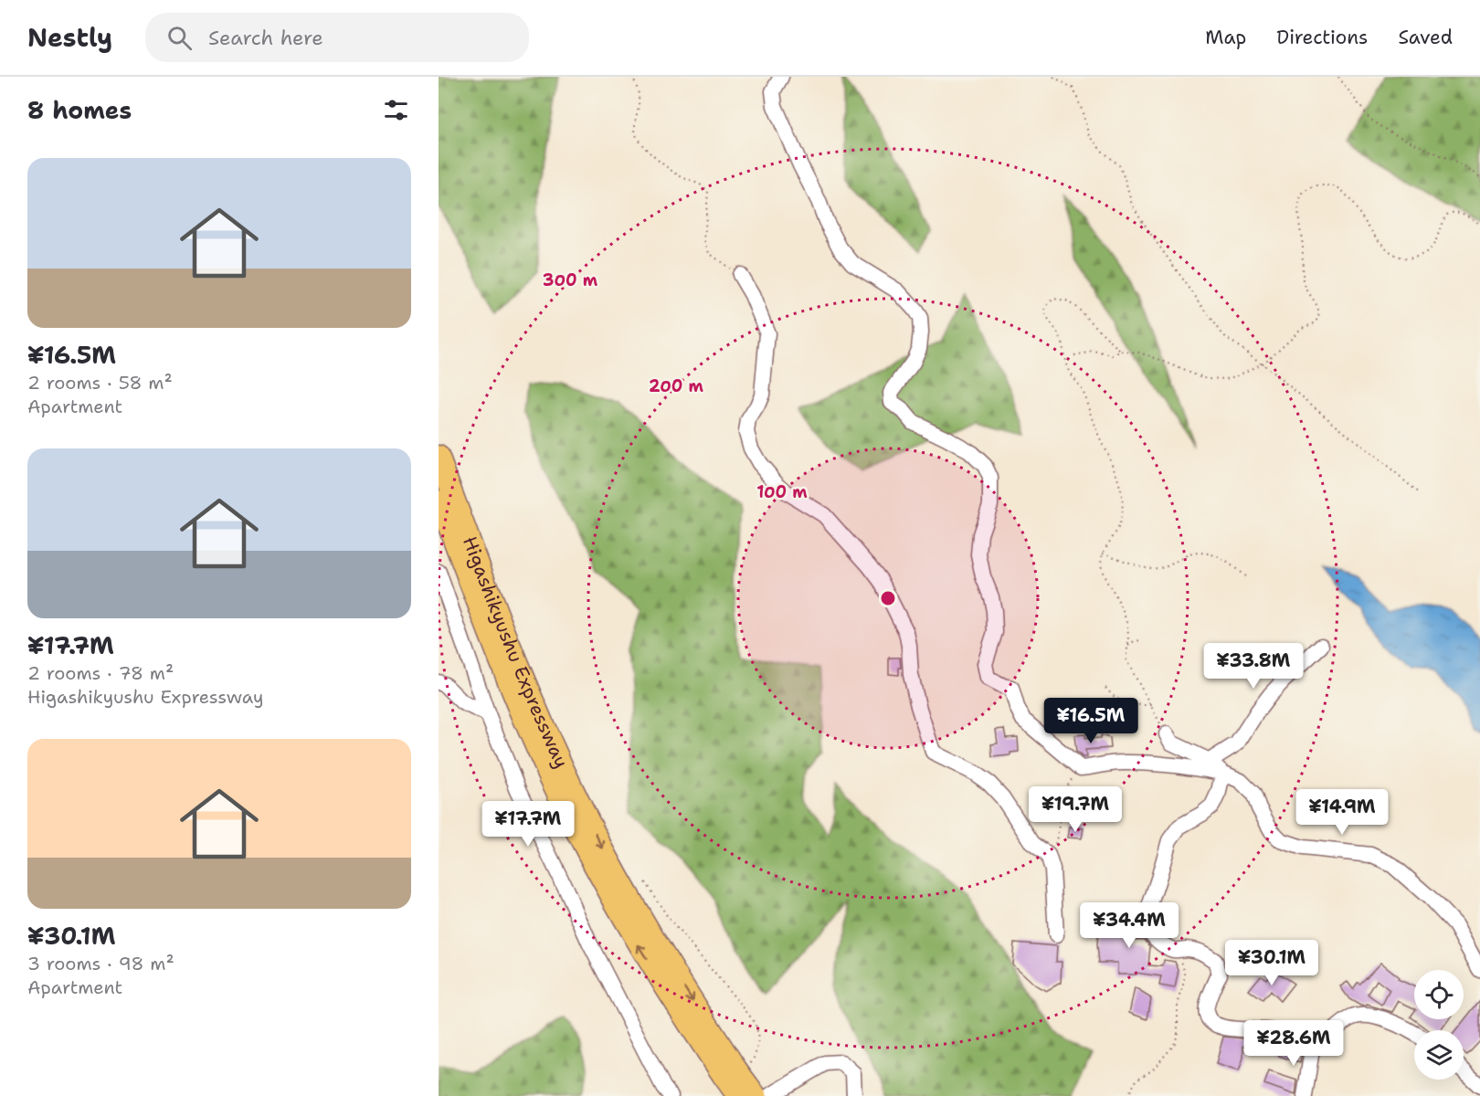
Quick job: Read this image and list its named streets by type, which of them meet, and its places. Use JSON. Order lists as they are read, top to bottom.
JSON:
{
  "streets": {
    "highway": ["Higashikyushu Expressway"]
  },
  "page": {
    "header": "Nestly",
    "search": "Search here",
    "nav": ["Map", "Directions", "Saved"],
    "heading": "8 homes",
    "list": [
      {
        "name": "¥16.5M",
        "note": "2 rooms · 58 m² · Apartment"
      },
      {
        "name": "¥17.7M",
        "note": "2 rooms · 78 m² · Higashikyushu Expressway"
      },
      {
        "name": "¥30.1M",
        "note": "3 rooms · 98 m² · Apartment"
      }
    ],
    "price": [
      "¥33.8M",
      "¥16.5M",
      "¥19.7M",
      "¥14.9M",
      "¥17.7M",
      "¥34.4M",
      "¥30.1M",
      "¥28.6M"
    ]
  },
  "rings": ["300 m", "200 m", "100 m"]
}
